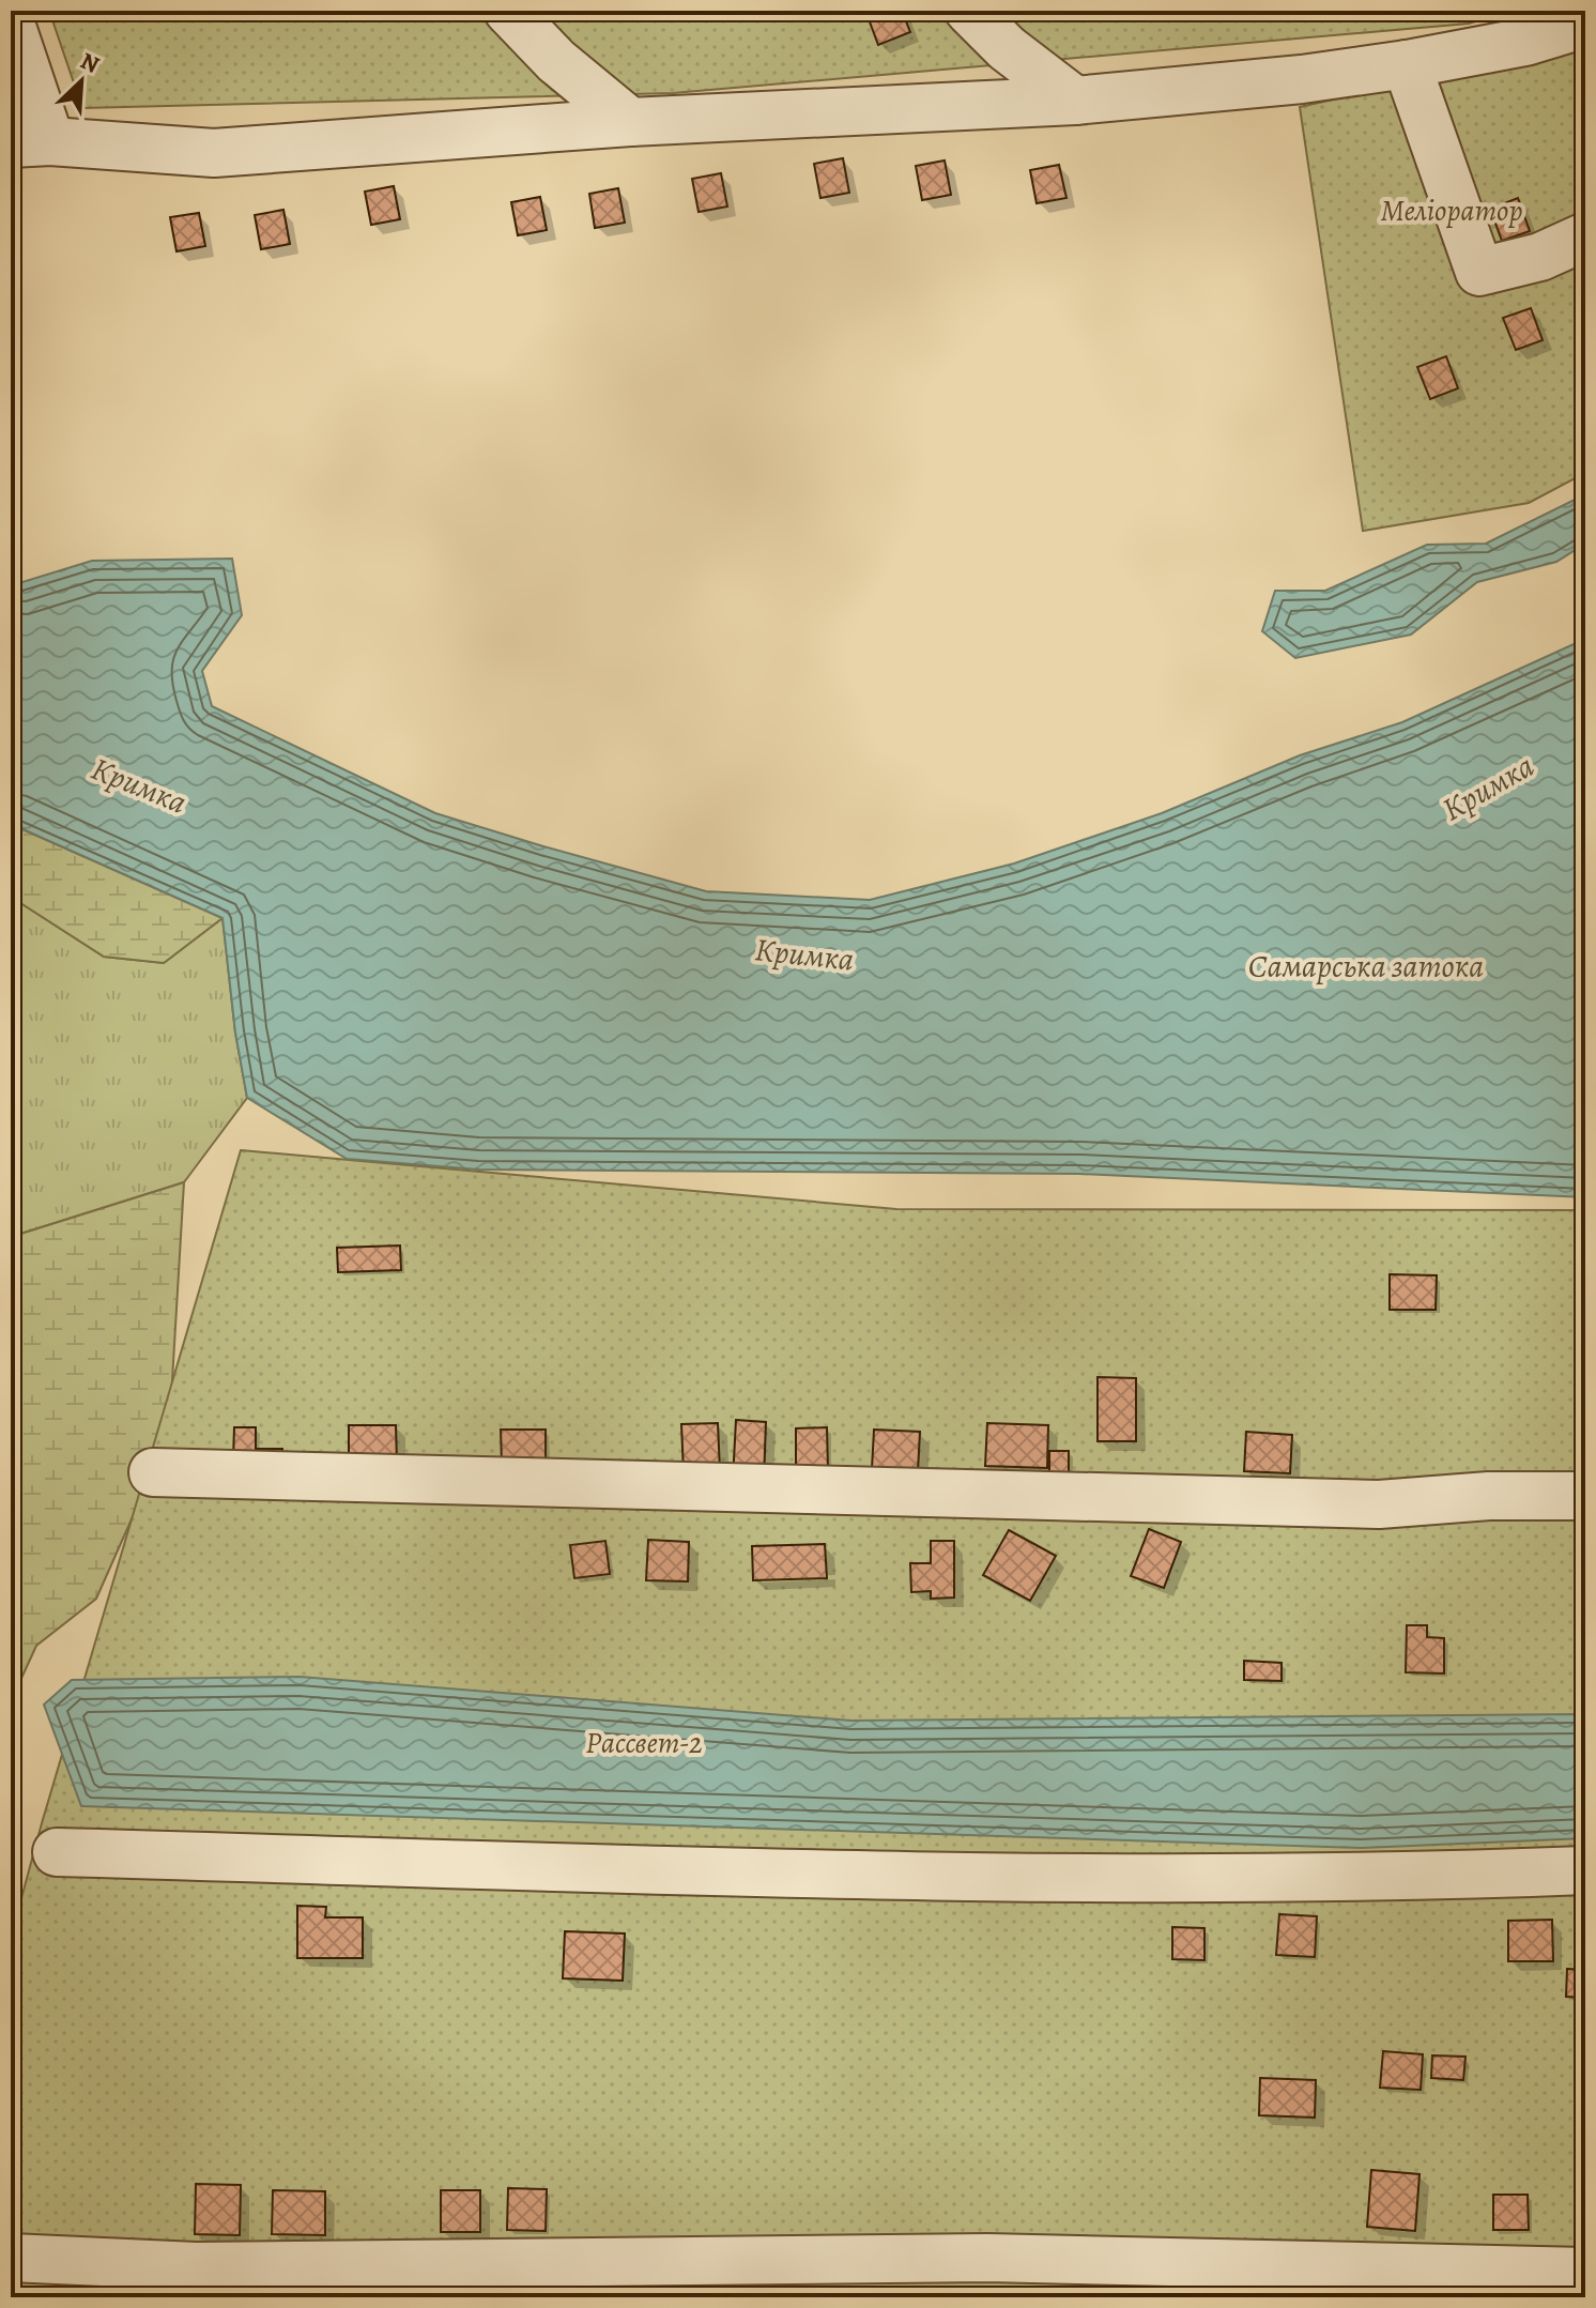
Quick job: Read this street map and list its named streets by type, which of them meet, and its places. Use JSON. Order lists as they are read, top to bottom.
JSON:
{
  "water": ["Кримка", "Самарська затока"],
  "parks": ["Меліоратор", "Рассвет-2"],
  "north": "top right"
}
